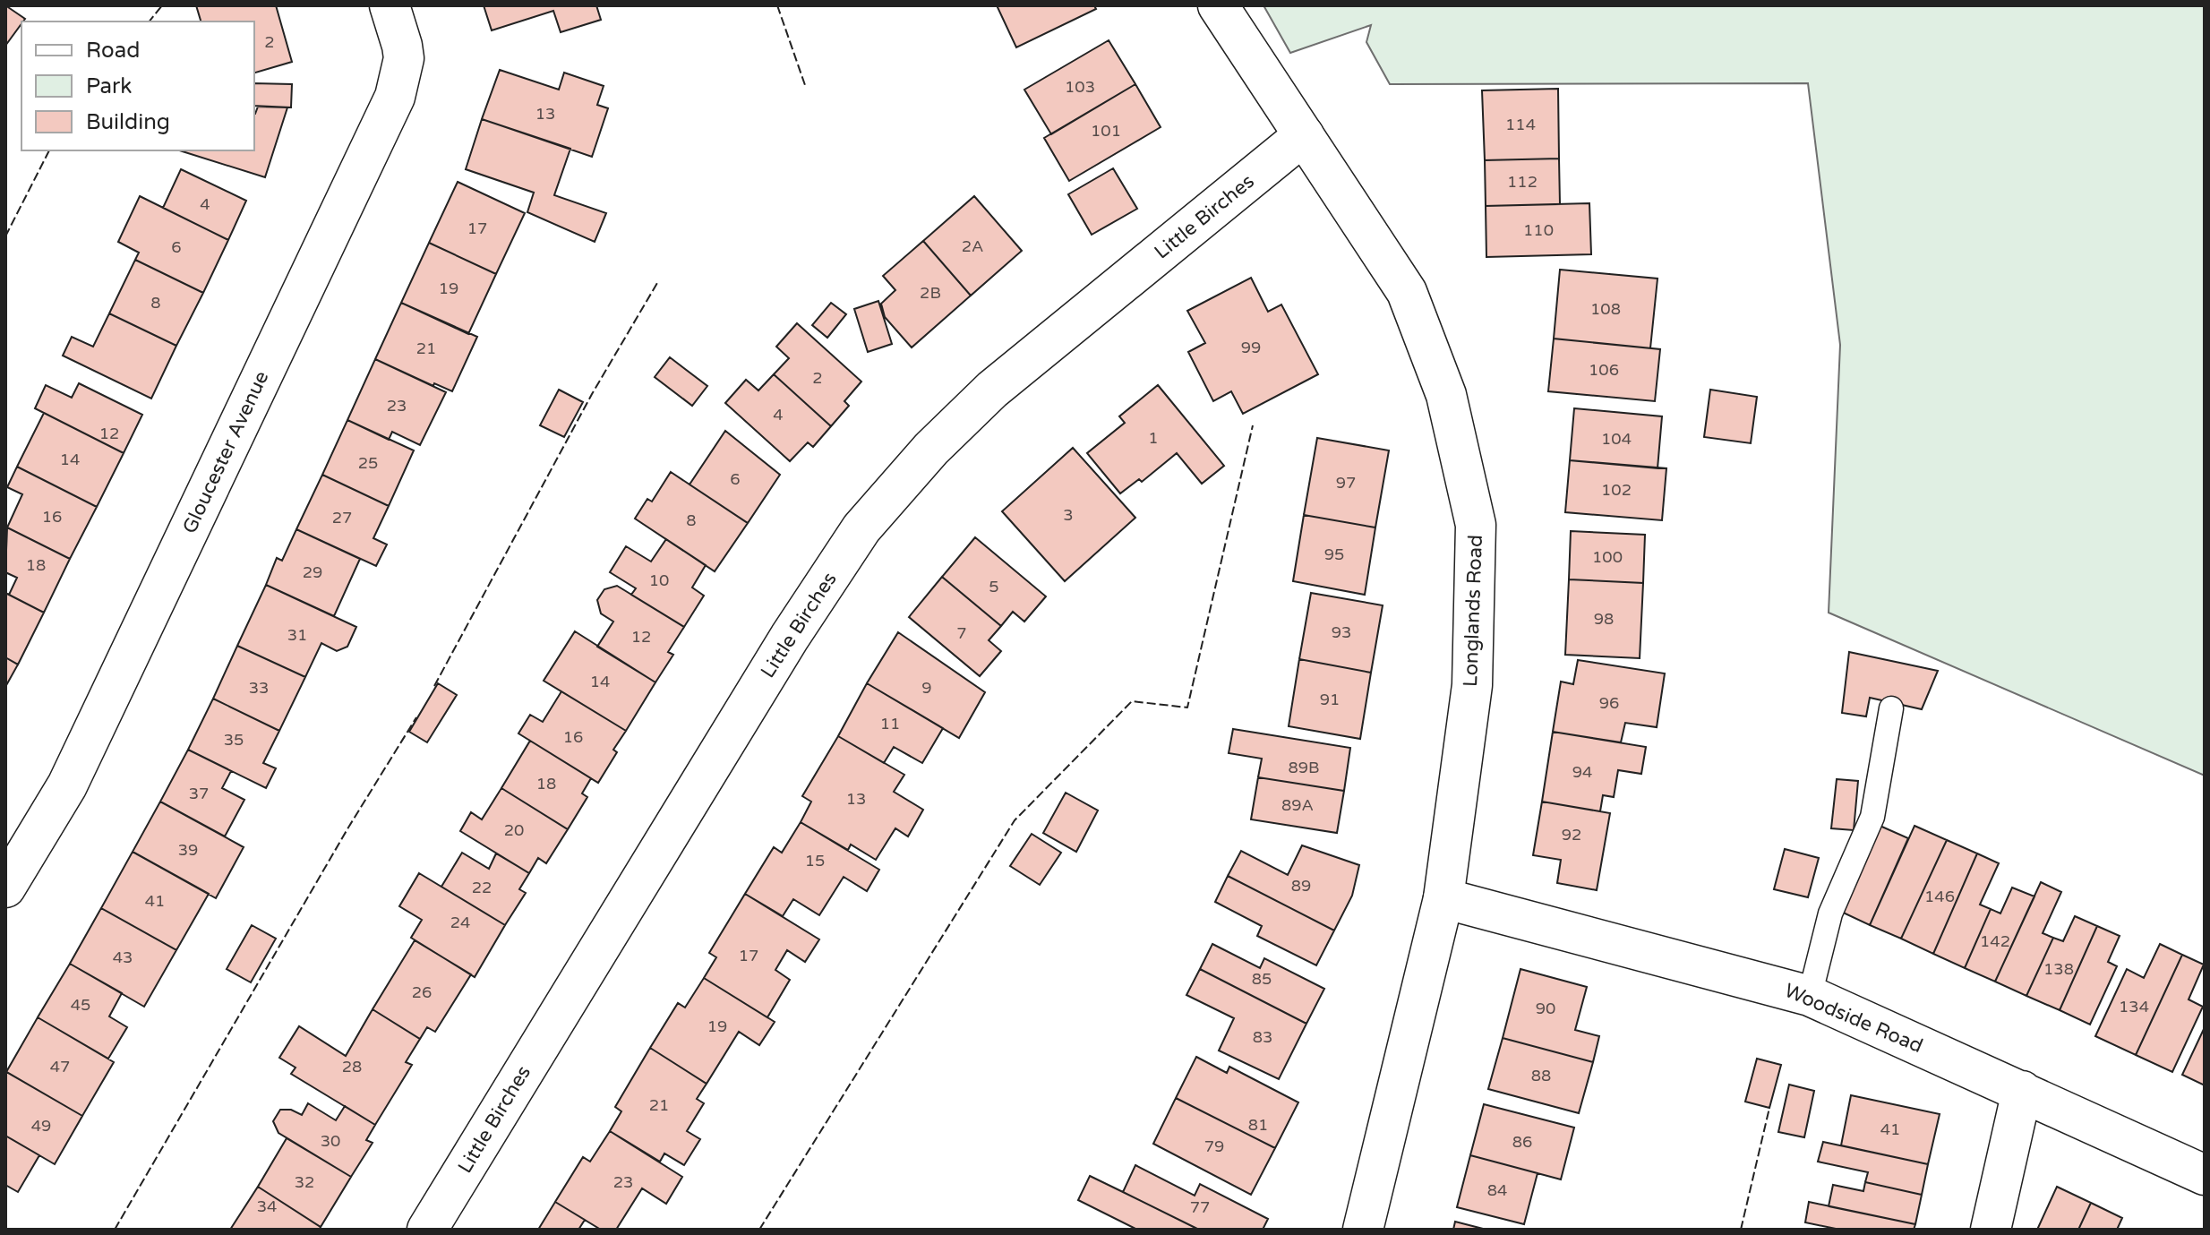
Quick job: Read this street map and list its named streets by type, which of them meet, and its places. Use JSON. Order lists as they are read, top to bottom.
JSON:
{
  "streets": {
    "street": [
      "Little Birches",
      "Gloucester Avenue",
      "Longlands Road",
      "Woodside Road"
    ]
  },
  "crossings": [
    ["Little Birches", "Longlands Road"],
    ["Longlands Road", "Woodside Road"]
  ],
  "house_numbers": [
    "2",
    "103",
    "13",
    "114",
    "101",
    "112",
    "4",
    "17",
    "110",
    "2A",
    "6",
    "19",
    "2B",
    "8",
    "108",
    "99",
    "21",
    "106",
    "2",
    "23",
    "4",
    "12",
    "1",
    "104",
    "14",
    "25",
    "6",
    "97",
    "102",
    "3",
    "16",
    "27",
    "8",
    "95",
    "100",
    "18",
    "29",
    "10",
    "5",
    "98",
    "93",
    "7",
    "31",
    "12",
    "14",
    "33",
    "9",
    "91",
    "96",
    "11",
    "16",
    "35",
    "89B",
    "94",
    "18",
    "37",
    "13",
    "89A",
    "20",
    "92",
    "39",
    "15",
    "89",
    "22",
    "146",
    "41",
    "24",
    "142",
    "17",
    "43",
    "138",
    "85",
    "26",
    "45",
    "134",
    "90",
    "19",
    "83",
    "47",
    "28",
    "88",
    "21",
    "81",
    "49",
    "41",
    "30",
    "86",
    "79",
    "32",
    "23",
    "84",
    "34",
    "77"
  ],
  "legend": ["Road", "Park", "Building"]
}
